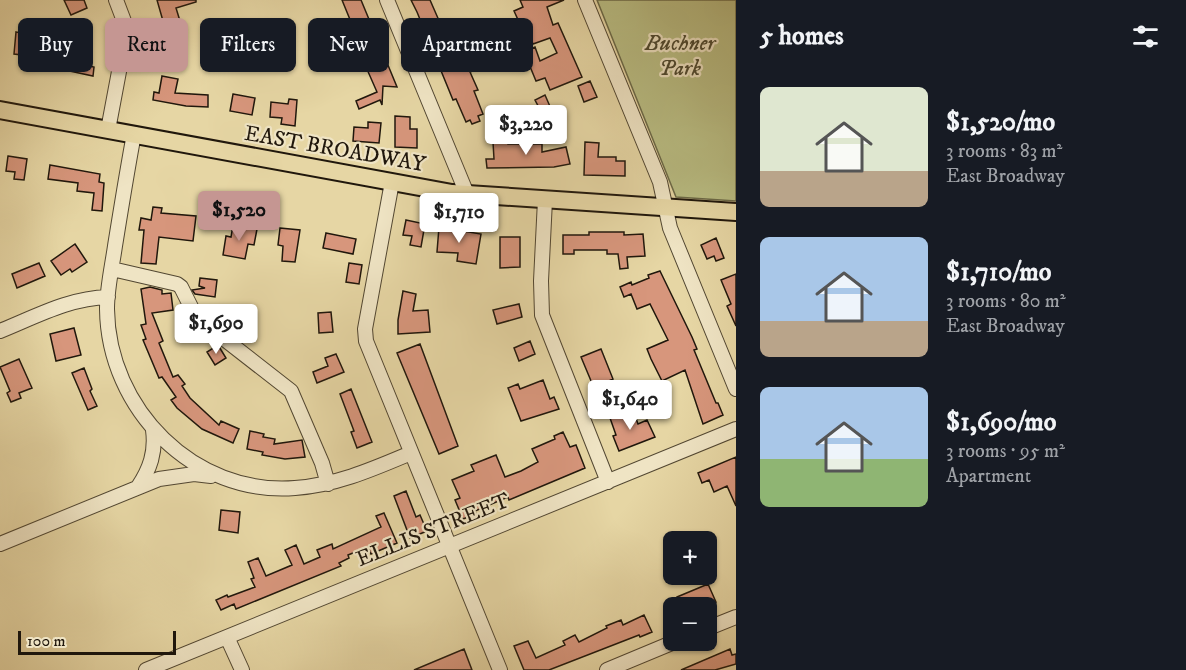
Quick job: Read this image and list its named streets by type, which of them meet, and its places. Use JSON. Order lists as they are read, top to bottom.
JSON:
{
  "streets": {
    "main road": ["EAST BROADWAY"],
    "street": ["ELLIS STREET"]
  },
  "parks": ["Buchner Park"],
  "scale_bar": "100 m",
  "page": {
    "heading": "5 homes",
    "chip": [
      "Buy",
      "Rent",
      "Filters",
      "New",
      "Apartment"
    ],
    "list": [
      {
        "name": "$1,520/mo",
        "note": "3 rooms · 83 m² · East Broadway"
      },
      {
        "name": "$1,710/mo",
        "note": "3 rooms · 80 m² · East Broadway"
      },
      {
        "name": "$1,690/mo",
        "note": "3 rooms · 95 m² · Apartment"
      }
    ],
    "price": [
      "$3,220",
      "$1,520",
      "$1,710",
      "$1,690",
      "$1,640"
    ],
    "map_buttons": ["+", "−"],
    "scale": "100 m"
  }
}
